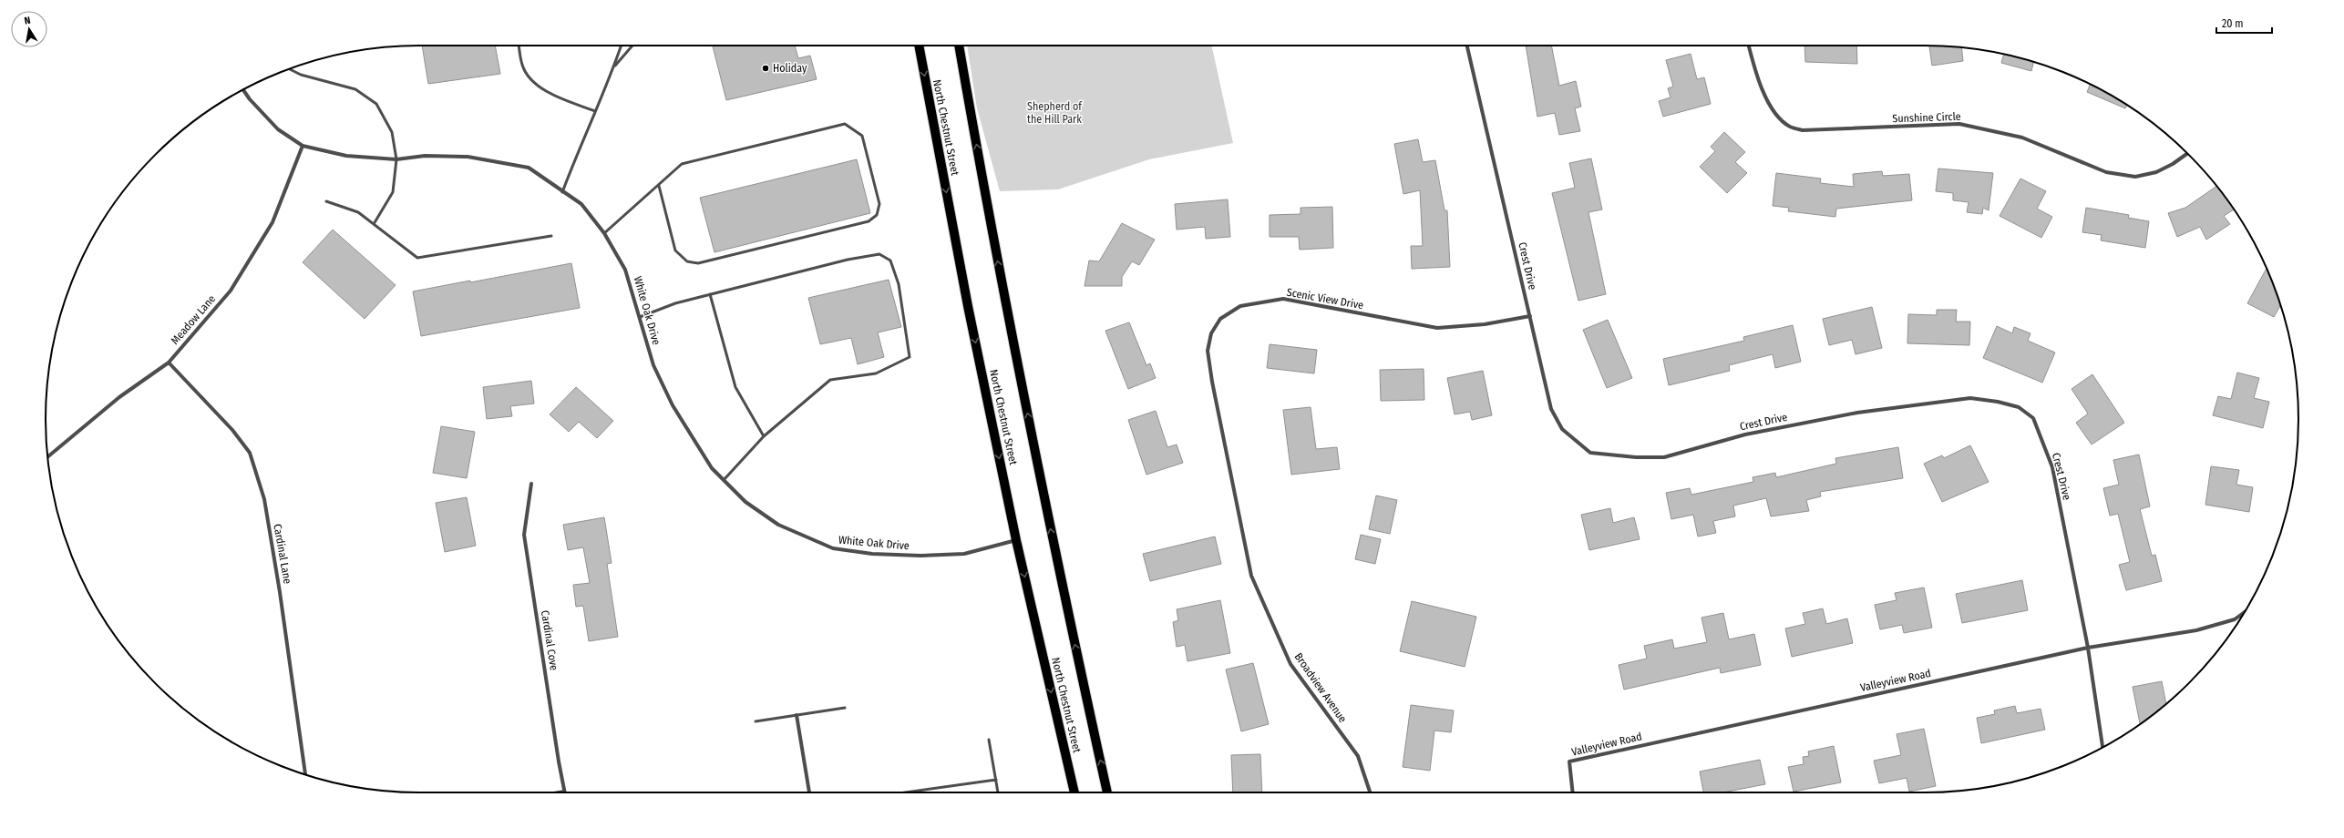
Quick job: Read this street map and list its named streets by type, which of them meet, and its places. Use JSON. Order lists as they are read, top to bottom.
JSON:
{
  "streets": {
    "main road": ["North Chestnut Street"],
    "street": [
      "Sunshine Circle",
      "Crest Drive",
      "Scenic View Drive",
      "White Oak Drive",
      "Meadow Lane",
      "Cardinal Lane",
      "Cardinal Cove",
      "Valleyview Road",
      "Broadview Avenue"
    ]
  },
  "crossings": [
    ["North Chestnut Street", "White Oak Drive"],
    ["Crest Drive", "Scenic View Drive"],
    ["Crest Drive", "Valleyview Road"],
    ["Scenic View Drive", "Broadview Avenue"],
    ["White Oak Drive", "Meadow Lane"],
    ["Meadow Lane", "Cardinal Lane"]
  ],
  "parks": ["Shepherd of the Hill Park"],
  "places": ["Holiday"],
  "scale_bar": "20 m",
  "north": "top"
}
